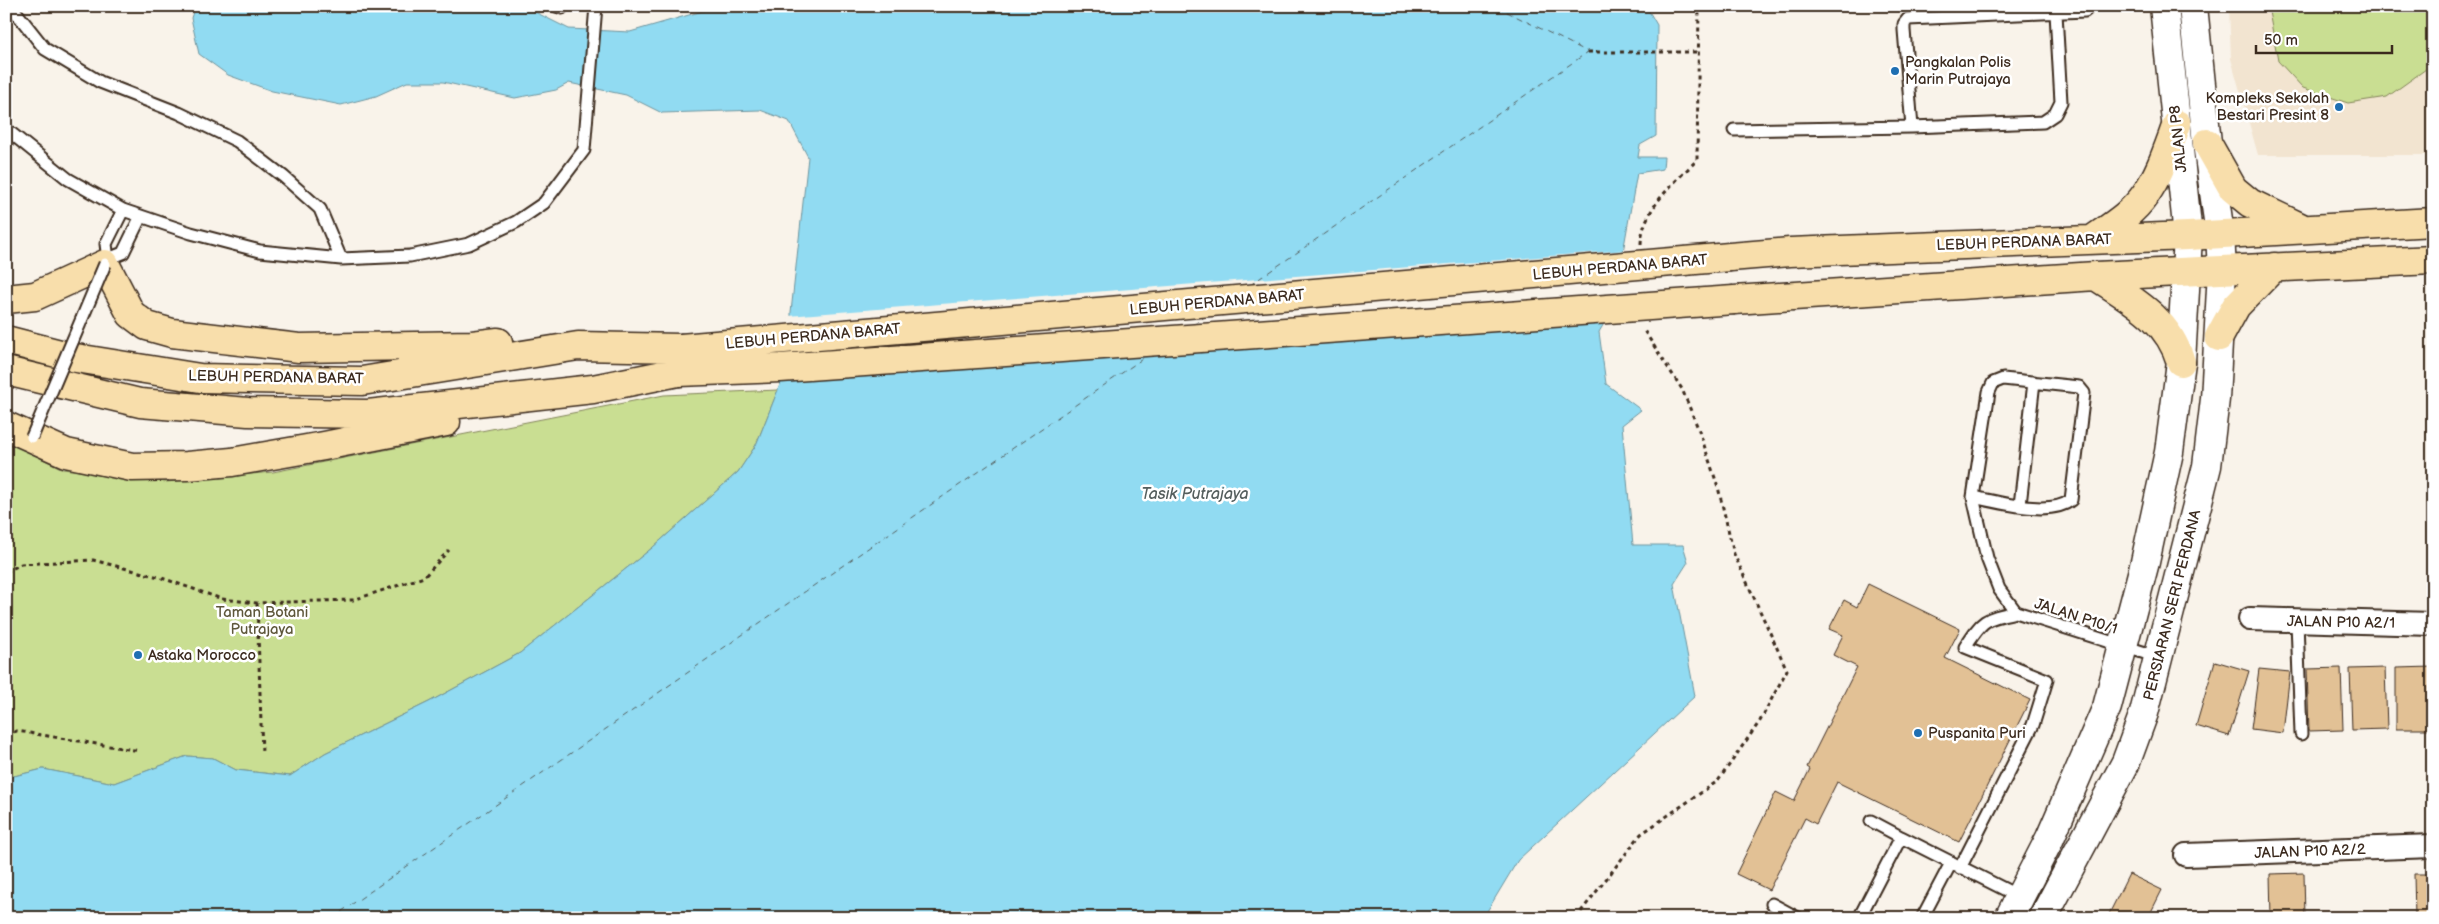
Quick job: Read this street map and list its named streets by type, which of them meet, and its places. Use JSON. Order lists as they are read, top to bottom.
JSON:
{
  "streets": {
    "main road": ["LEBUH PERDANA BARAT"],
    "street": [
      "JALAN P8",
      "PERSIARAN SERI PERDANA",
      "JALAN P10 A2/1",
      "JALAN P10 A2/2"
    ],
    "lane": ["JALAN P10/1"]
  },
  "crossings": [
    ["JALAN P8", "LEBUH PERDANA BARAT"],
    ["JALAN P8", "PERSIARAN SERI PERDANA"],
    ["LEBUH PERDANA BARAT", "PERSIARAN SERI PERDANA"],
    ["PERSIARAN SERI PERDANA", "JALAN P10/1"]
  ],
  "water": ["Tasik Putrajaya"],
  "parks": ["Taman Botani Putrajaya"],
  "places": [
    "Pangkalan Polis Marin Putrajaya",
    "Kompleks Sekolah Bestari Presint 8",
    "Astaka Morocco",
    "Puspanita Puri"
  ],
  "scale_bar": "50 m"
}
